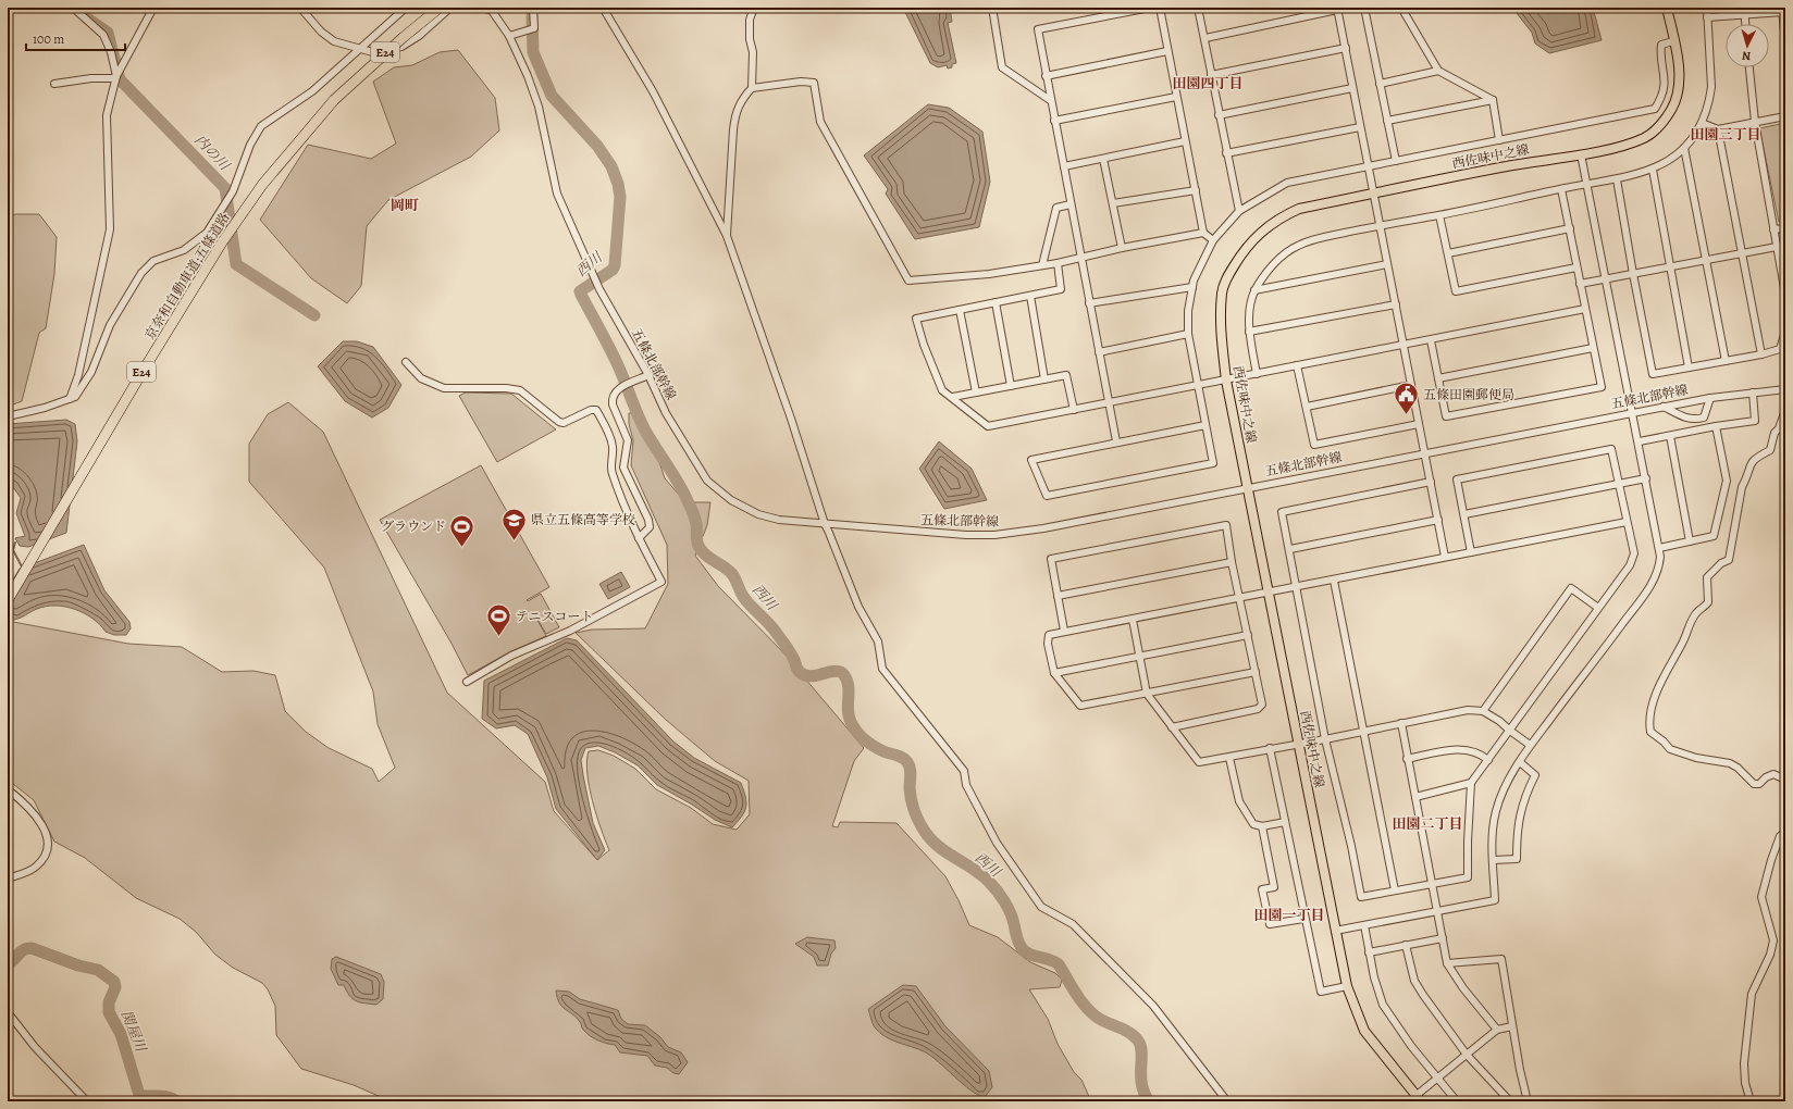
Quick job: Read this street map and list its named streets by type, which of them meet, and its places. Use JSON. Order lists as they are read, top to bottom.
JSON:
{
  "streets": {
    "highway": ["E24", "京奈和自動車道;五條道路"],
    "main road": ["西佐味中之線"],
    "street": ["五條北部幹線"]
  },
  "crossings": [
    ["西佐味中之線", "五條北部幹線"]
  ],
  "districts": [
    "田園四丁目",
    "田園三丁目",
    "岡町",
    "田園二丁目",
    "田園一丁目"
  ],
  "water": ["内の川", "西川", "関屋川"],
  "places": {
    "public building": ["五條田園郵便局"],
    "school or university": ["県立五條高等学校"],
    "sports": ["グラウンド", "テニスコート"]
  },
  "scale_bar": "100 m",
  "north": "bottom"
}
